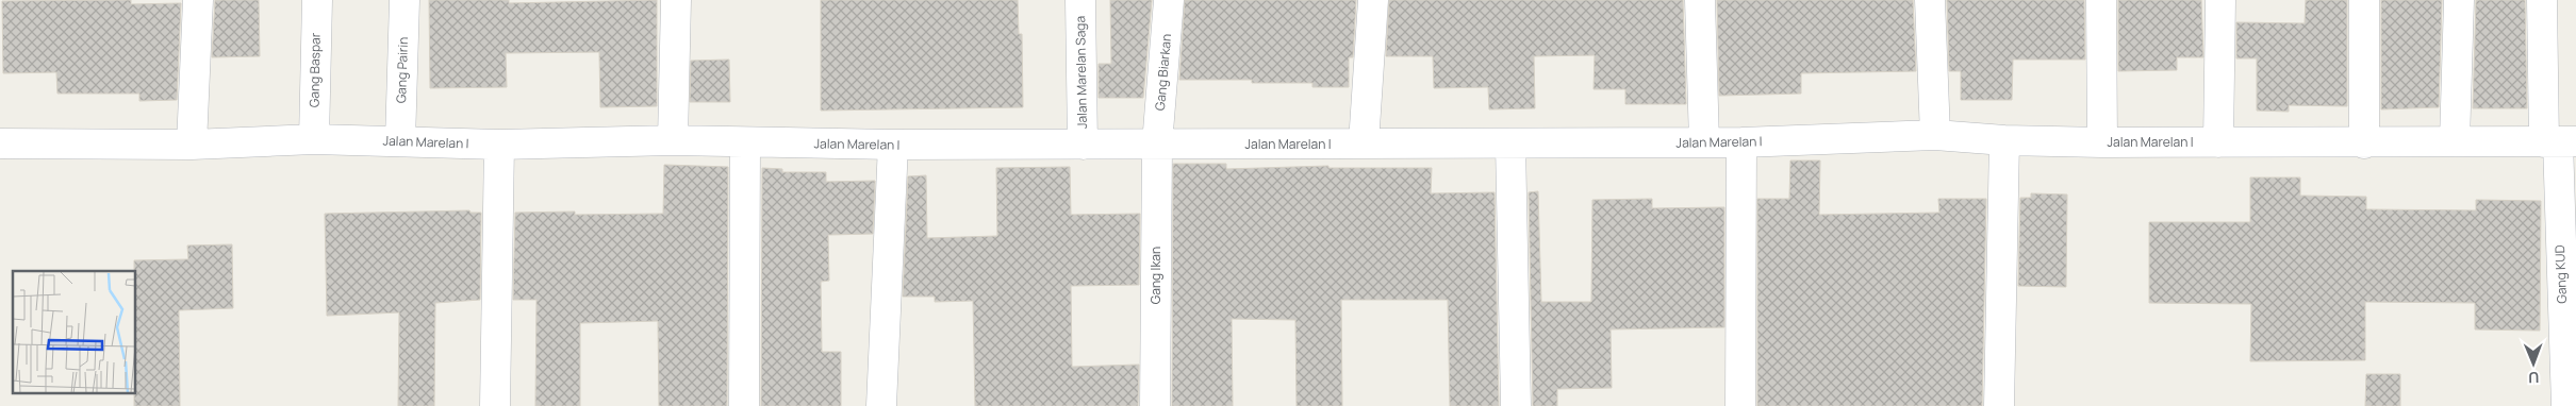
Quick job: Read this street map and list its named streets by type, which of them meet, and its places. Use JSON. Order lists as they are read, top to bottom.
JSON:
{
  "streets": {
    "street": [
      "Gang Baspar",
      "Gang Pairin",
      "Jalan Marelan Saga",
      "Gang Biarkan",
      "Jalan Marelan I",
      "Gang KUD",
      "Gang Ikan"
    ]
  },
  "crossings": [
    ["Gang Baspar", "Jalan Marelan I"],
    ["Gang Pairin", "Jalan Marelan I"],
    ["Jalan Marelan Saga", "Jalan Marelan I"],
    ["Gang Biarkan", "Jalan Marelan I"],
    ["Gang Biarkan", "Gang Ikan"],
    ["Jalan Marelan I", "Gang KUD"],
    ["Jalan Marelan I", "Gang Ikan"]
  ],
  "north": "bottom"
}
